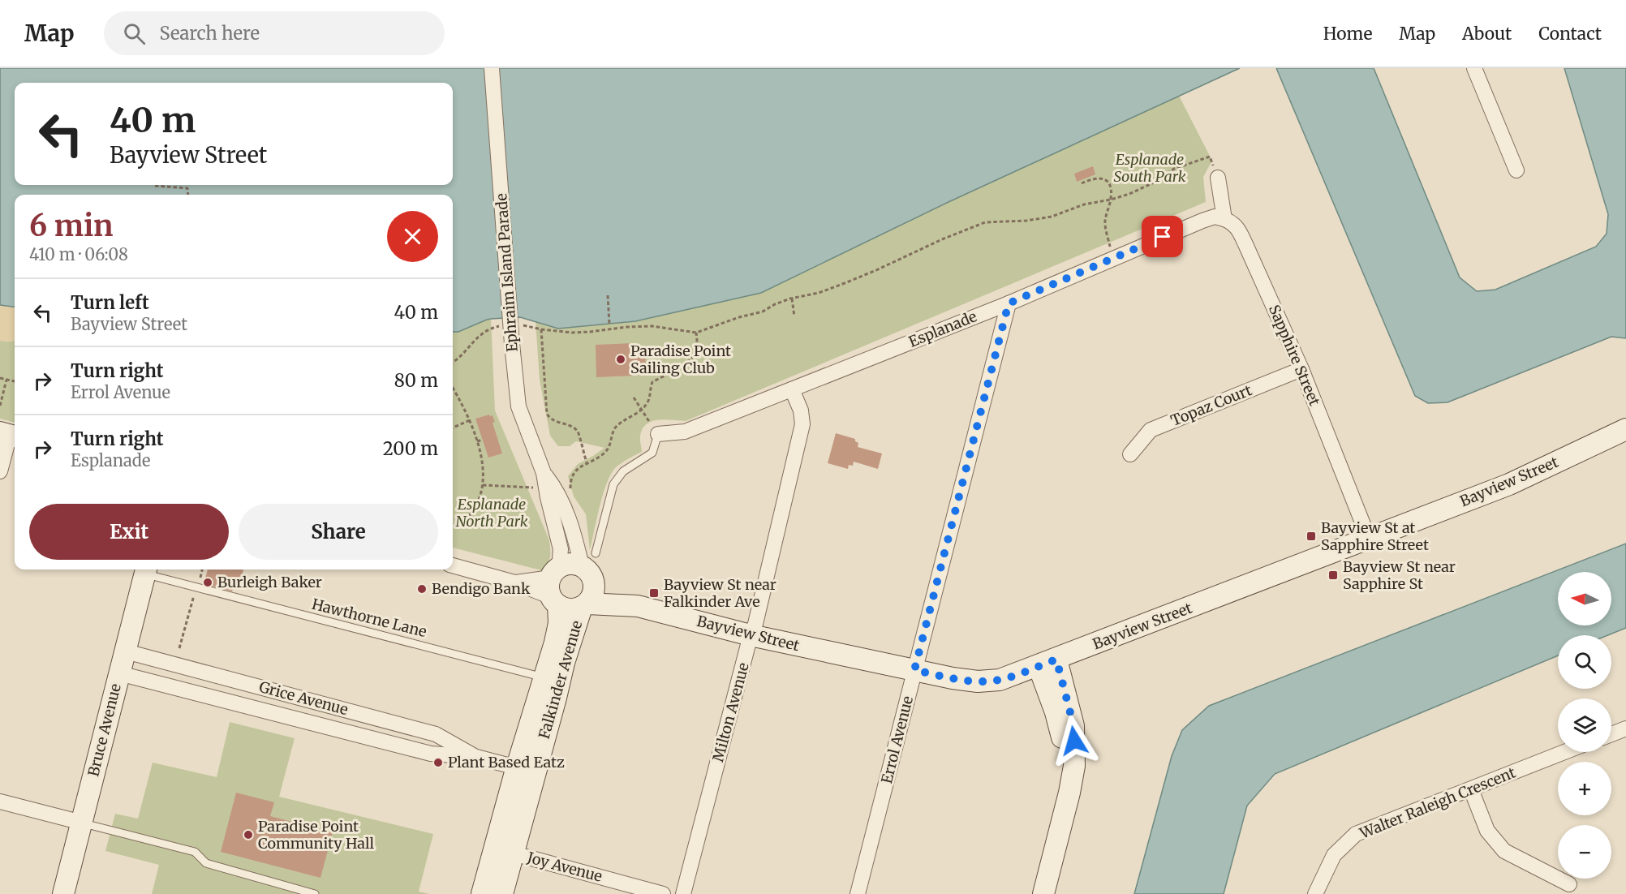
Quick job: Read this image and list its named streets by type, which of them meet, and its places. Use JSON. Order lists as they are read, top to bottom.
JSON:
{
  "streets": {
    "street": [
      "Ephraim Island Parade",
      "Esplanade",
      "Sapphire Street",
      "Topaz Court",
      "Bayview Street",
      "Falkinder Avenue",
      "Grice Avenue",
      "Milton Avenue",
      "Bruce Avenue",
      "Errol Avenue",
      "Walter Raleigh Crescent",
      "Joy Avenue"
    ],
    "lane": ["Hawthorne Lane"]
  },
  "crossings": [
    ["Ephraim Island Parade", "Bayview Street"],
    ["Ephraim Island Parade", "Falkinder Avenue"],
    ["Esplanade", "Sapphire Street"],
    ["Esplanade", "Milton Avenue"],
    ["Esplanade", "Errol Avenue"],
    ["Sapphire Street", "Topaz Court"],
    ["Sapphire Street", "Bayview Street"],
    ["Bayview Street", "Falkinder Avenue"],
    ["Bayview Street", "Milton Avenue"],
    ["Bayview Street", "Errol Avenue"],
    ["Hawthorne Lane", "Falkinder Avenue"],
    ["Hawthorne Lane", "Bruce Avenue"],
    ["Falkinder Avenue", "Grice Avenue"],
    ["Falkinder Avenue", "Joy Avenue"],
    ["Grice Avenue", "Bruce Avenue"]
  ],
  "parks": ["Esplanade South Park", "Esplanade North Park"],
  "places": {
    "other": [
      "Paradise Point Sailing Club",
      "Burleigh Baker",
      "Bendigo Bank",
      "Plant Based Eatz",
      "Paradise Point Community Hall"
    ],
    "transit": ["Bayview St at Sapphire Street", "Bayview St near Sapphire St", "Bayview St near Falkinder Ave"]
  },
  "north": "left",
  "page": {
    "header": "Map",
    "search": "Search here",
    "nav": [
      "Home",
      "Map",
      "About",
      "Contact"
    ],
    "turn": ["40 m", "Bayview Street"],
    "heading": ["6 min", "410 m · 06:08"],
    "list": [
      {
        "name": "Turn left",
        "note": "Bayview Street",
        "value": "40 m"
      },
      {
        "name": "Turn right",
        "note": "Errol Avenue",
        "value": "80 m"
      },
      {
        "name": "Turn right",
        "note": "Esplanade",
        "value": "200 m"
      }
    ],
    "buttons": ["Exit", "Share"],
    "map_buttons": ["+", "−"]
  }
}
